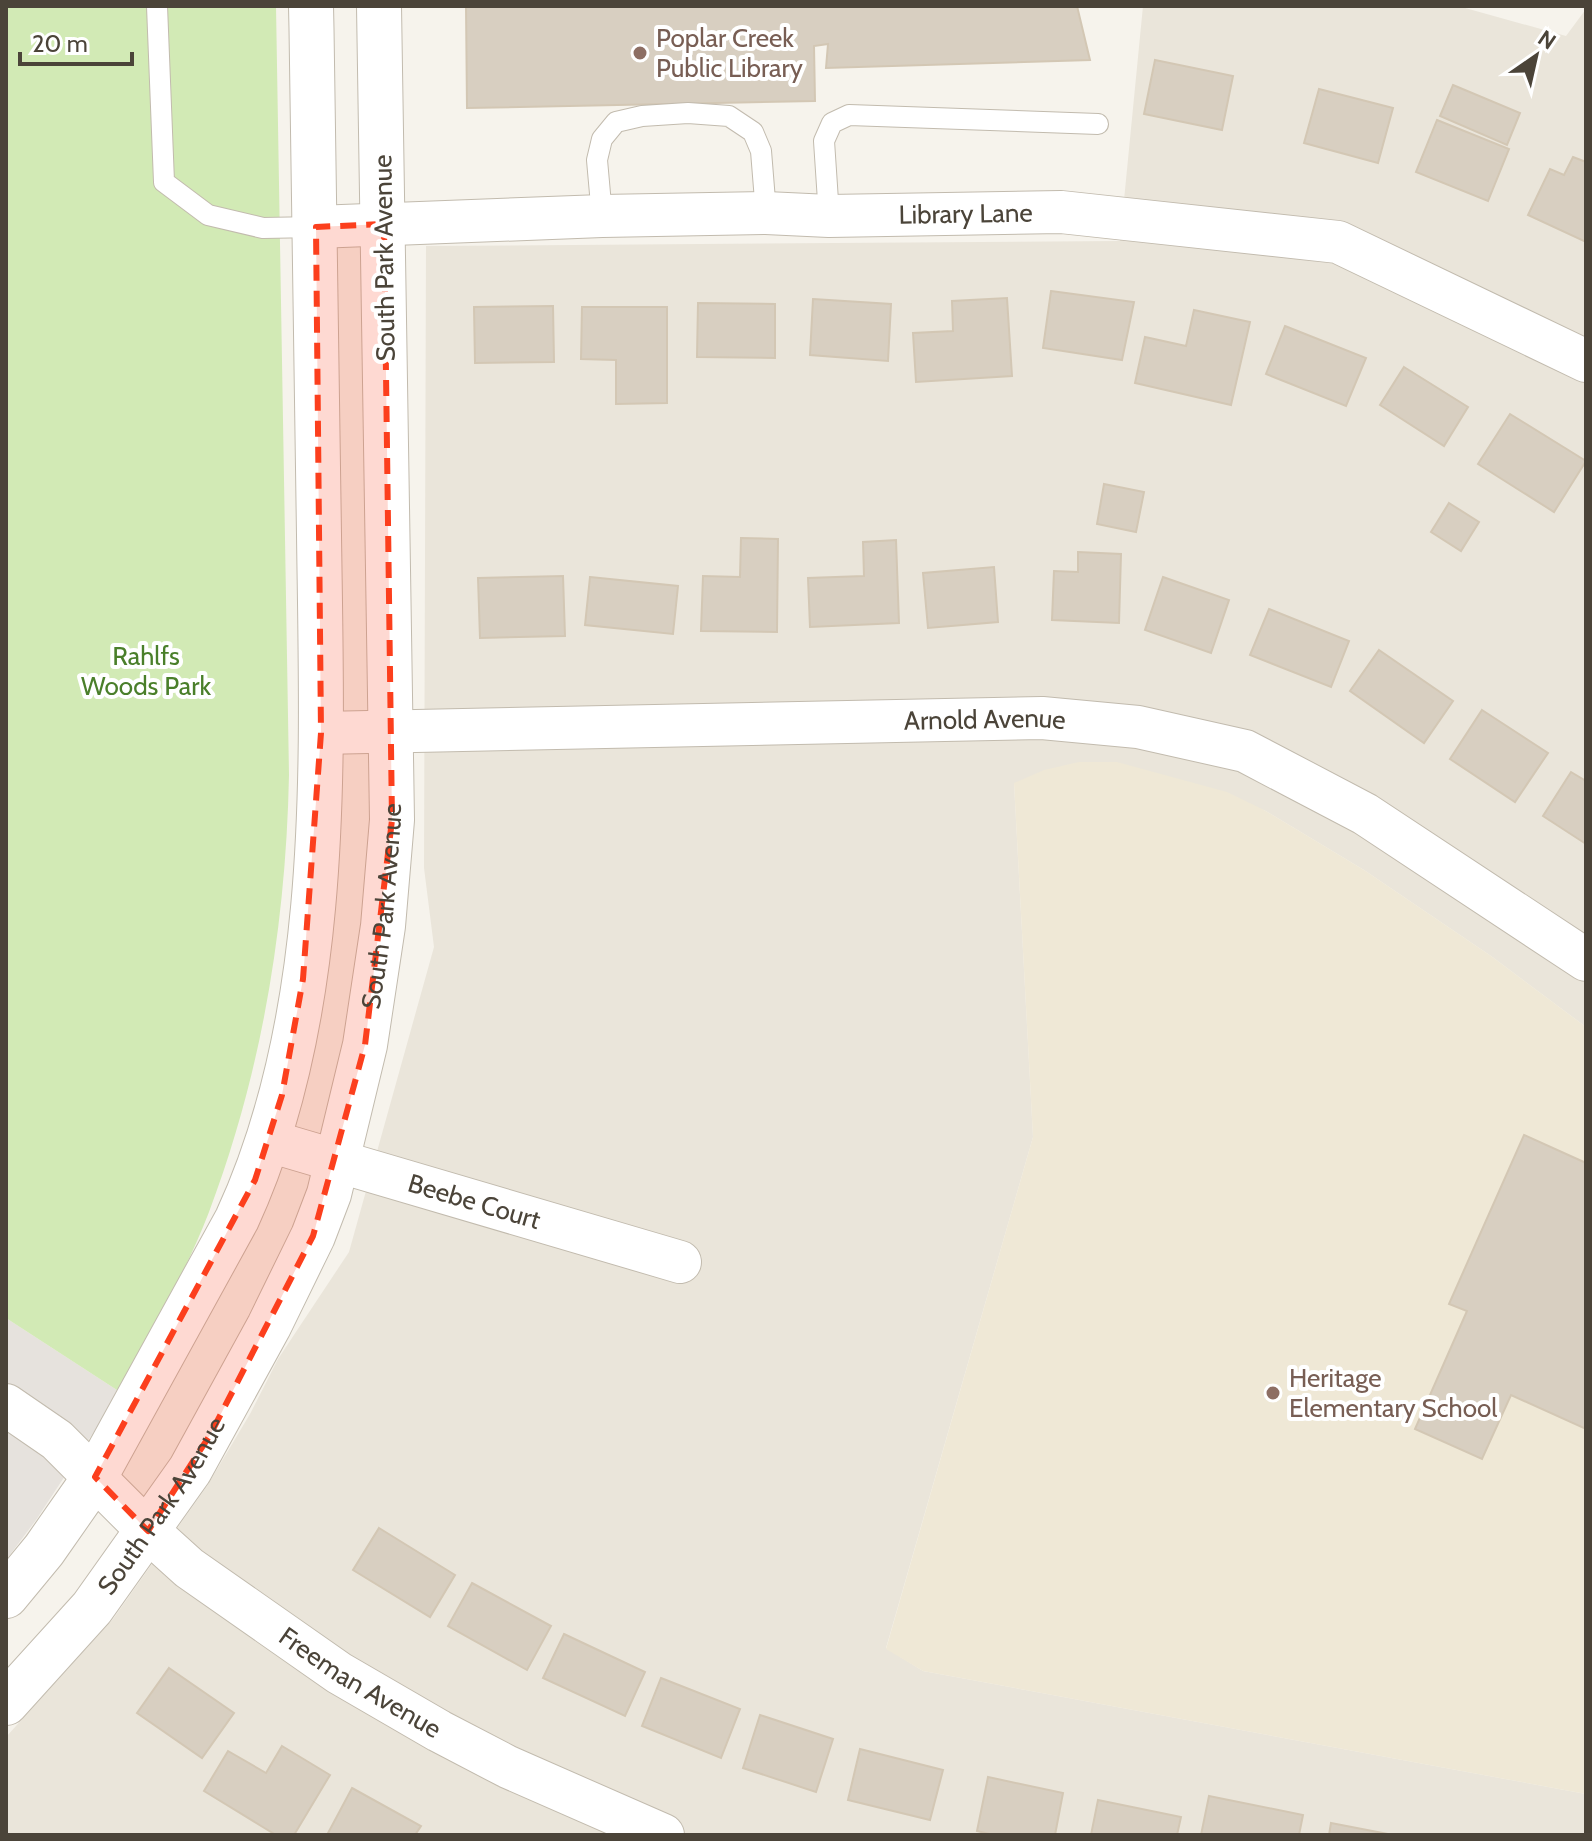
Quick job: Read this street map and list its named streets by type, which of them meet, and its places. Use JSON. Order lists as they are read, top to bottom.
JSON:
{
  "streets": {
    "street": [
      "Library Lane",
      "South Park Avenue",
      "Arnold Avenue",
      "Beebe Court",
      "Freeman Avenue"
    ]
  },
  "crossings": [
    ["Library Lane", "South Park Avenue"],
    ["South Park Avenue", "Arnold Avenue"],
    ["South Park Avenue", "Beebe Court"],
    ["South Park Avenue", "Freeman Avenue"]
  ],
  "parks": ["Rahlfs Woods Park"],
  "places": ["Poplar Creek Public Library", "Heritage Elementary School"],
  "scale_bar": "20 m",
  "north": "top right"
}
